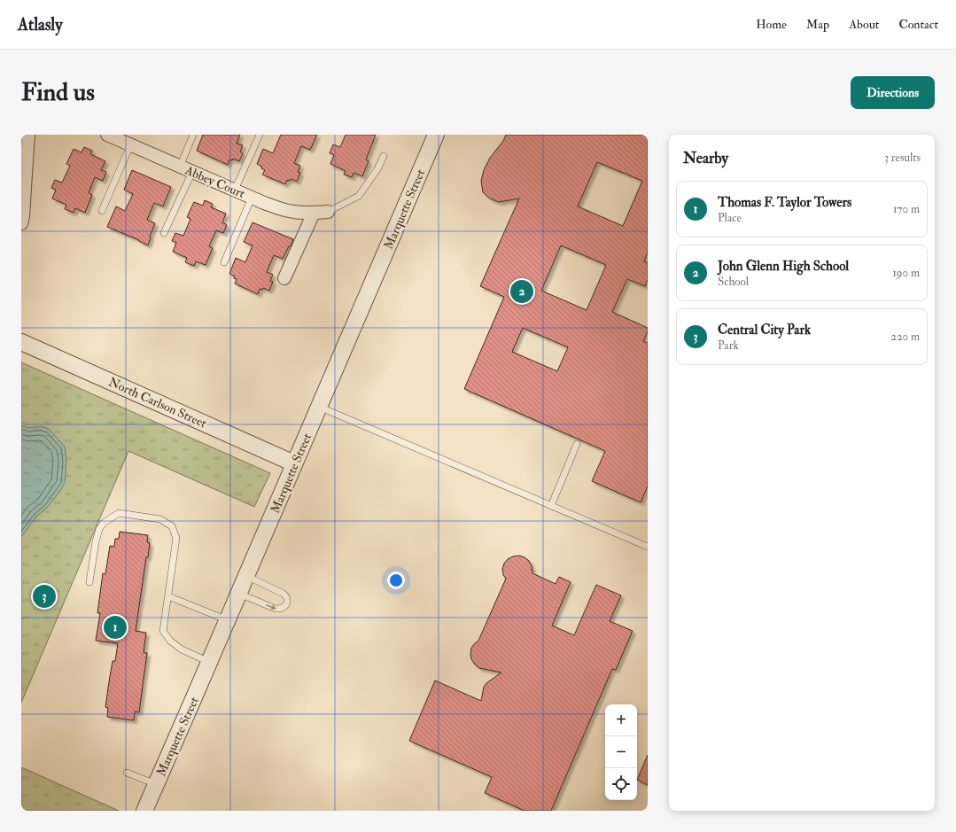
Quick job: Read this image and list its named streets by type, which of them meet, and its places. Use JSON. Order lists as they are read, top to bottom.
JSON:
{
  "streets": {
    "street": ["Abbey Court", "Marquette Street", "North Carlson Street"]
  },
  "crossings": [
    ["Marquette Street", "North Carlson Street"]
  ],
  "page": {
    "header": "Atlasly",
    "nav": [
      "Home",
      "Map",
      "About",
      "Contact"
    ],
    "buttons": "Directions",
    "title": "Find us",
    "heading": ["Nearby", "3 results"],
    "list": [
      {
        "mark": "1",
        "name": "Thomas F. Taylor Towers",
        "note": "Place",
        "value": "170 m"
      },
      {
        "mark": "2",
        "name": "John Glenn High School",
        "note": "School",
        "value": "190 m"
      },
      {
        "mark": "3",
        "name": "Central City Park",
        "note": "Park",
        "value": "220 m"
      }
    ],
    "pins": ["2", "3", "1"],
    "map_buttons": ["+", "−"]
  }
}
